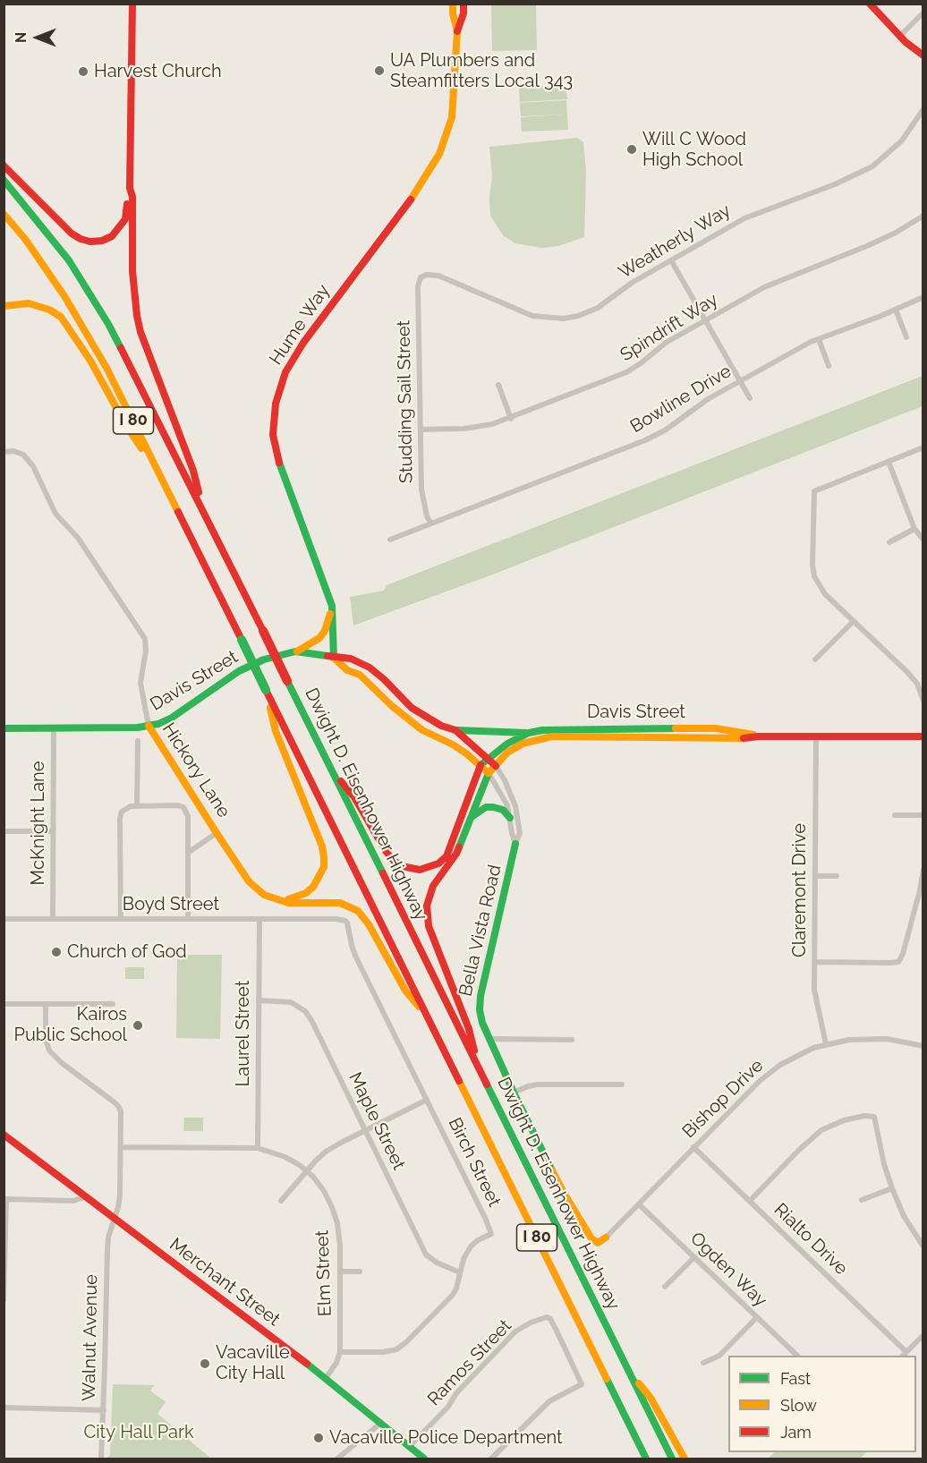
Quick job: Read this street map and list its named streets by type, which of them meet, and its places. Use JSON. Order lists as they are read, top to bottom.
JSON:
{
  "streets": {
    "main road": [
      "Hume Way",
      "I 80",
      "Davis Street",
      "Hickory Lane",
      "Dwight D. Eisenhower Highway",
      "Bella Vista Road",
      "Merchant Street"
    ],
    "street": [
      "Weatherly Way",
      "Spindrift Way",
      "Bowline Drive",
      "Studding Sail Street",
      "McKnight Lane",
      "Claremont Drive",
      "Boyd Street",
      "Laurel Street",
      "Bishop Drive",
      "Maple Street",
      "Birch Street",
      "Rialto Drive",
      "Ogden Way",
      "Elm Street",
      "Walnut Avenue",
      "Ramos Street"
    ]
  },
  "crossings": [
    ["Weatherly Way", "Studding Sail Street"],
    ["Hume Way", "Davis Street"],
    ["Spindrift Way", "Studding Sail Street"],
    ["Bowline Drive", "Studding Sail Street"],
    ["Davis Street", "Hickory Lane"],
    ["Davis Street", "McKnight Lane"],
    ["Davis Street", "Claremont Drive"],
    ["Davis Street", "Bella Vista Road"],
    ["McKnight Lane", "Boyd Street"],
    ["Claremont Drive", "Bishop Drive"],
    ["Boyd Street", "Laurel Street"],
    ["Boyd Street", "Birch Street"],
    ["Bella Vista Road", "Bishop Drive"],
    ["Laurel Street", "Maple Street"],
    ["Laurel Street", "Elm Street"],
    ["Bishop Drive", "Rialto Drive"],
    ["Bishop Drive", "Ogden Way"],
    ["Maple Street", "Birch Street"],
    ["Birch Street", "Elm Street"],
    ["Merchant Street", "Walnut Avenue"],
    ["Merchant Street", "Ramos Street"]
  ],
  "parks": ["City Hall Park"],
  "places": [
    "UA Plumbers and Steamfitters Local 343",
    "Harvest Church",
    "Will C Wood High School",
    "Church of God",
    "Kairos Public School",
    "Vacaville City Hall",
    "Vacaville Police Department"
  ],
  "legend": ["Fast", "Slow", "Jam"],
  "north": "left"
}
